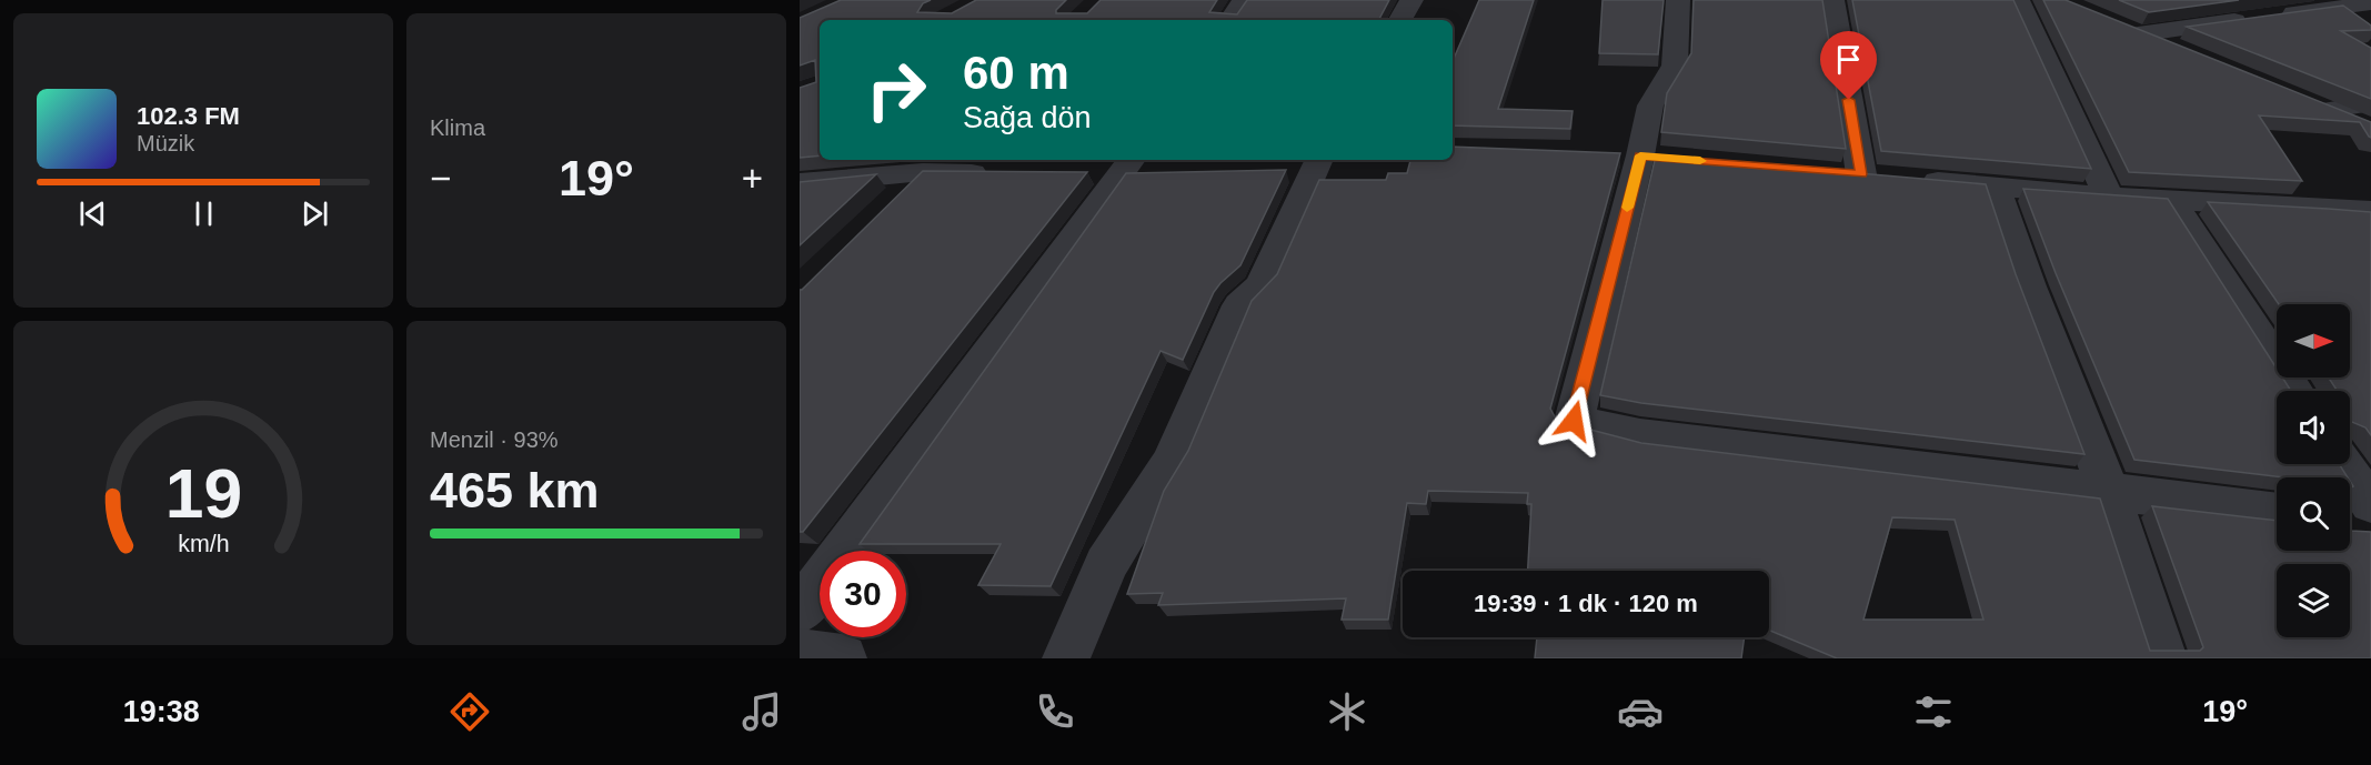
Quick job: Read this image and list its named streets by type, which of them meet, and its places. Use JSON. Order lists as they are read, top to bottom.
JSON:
{
  "north": "right",
  "page": {
    "tile": [
      "Klima",
      ["Menzil · 93%", "465 km"]
    ],
    "turn": ["60 m", "Sağa dön"],
    "song": ["102.3 FM", "Müzik"],
    "heat": ["−", "19°", "+"],
    "limit": "30",
    "trip": "19:39 · 1 dk · 120 m",
    "tabs": ["19:38", "19°"],
    "gauge": ["19", "km/h"]
  }
}
